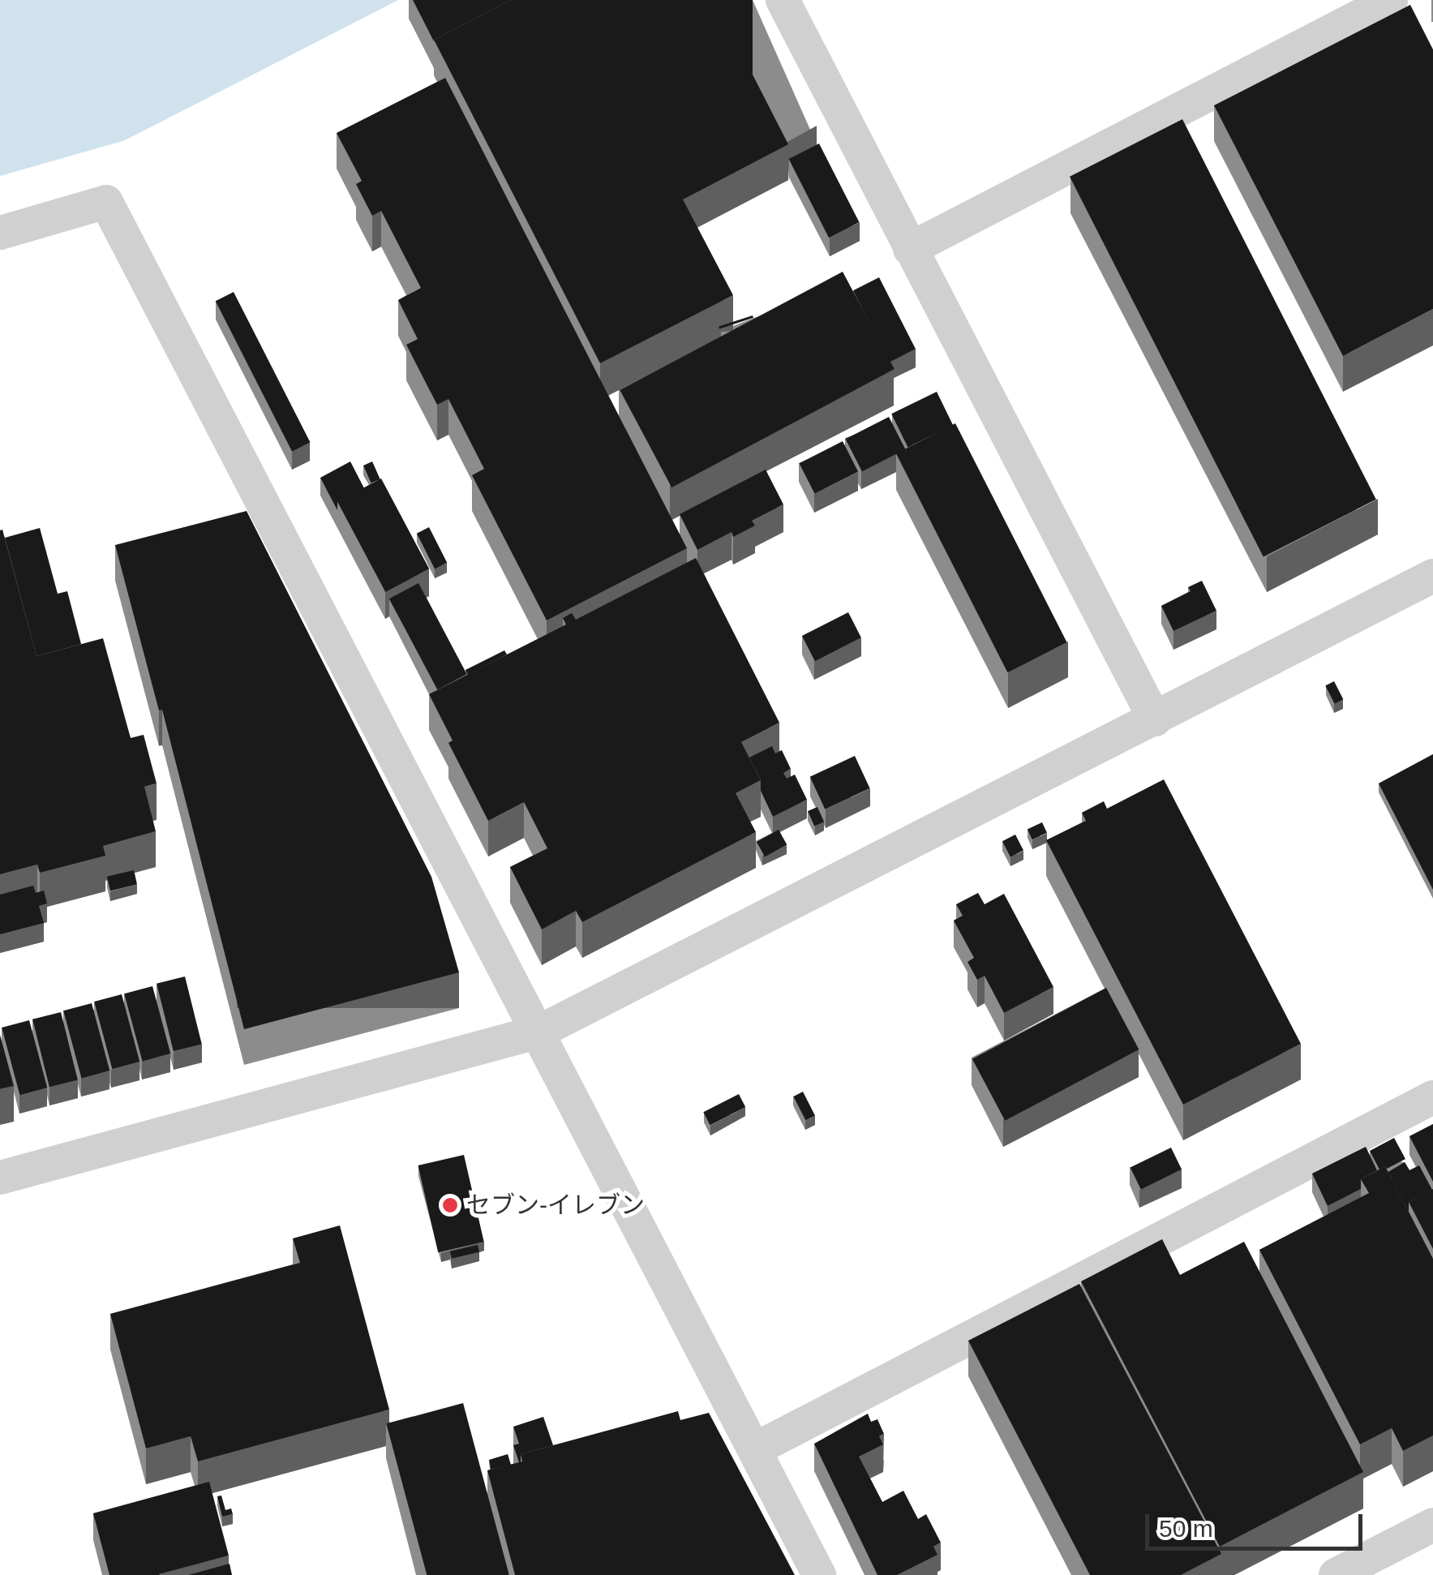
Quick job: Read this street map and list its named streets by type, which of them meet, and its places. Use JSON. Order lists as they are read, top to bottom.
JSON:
{
  "places": ["セブン-イレブン"],
  "scale_bar": "50 m"
}
